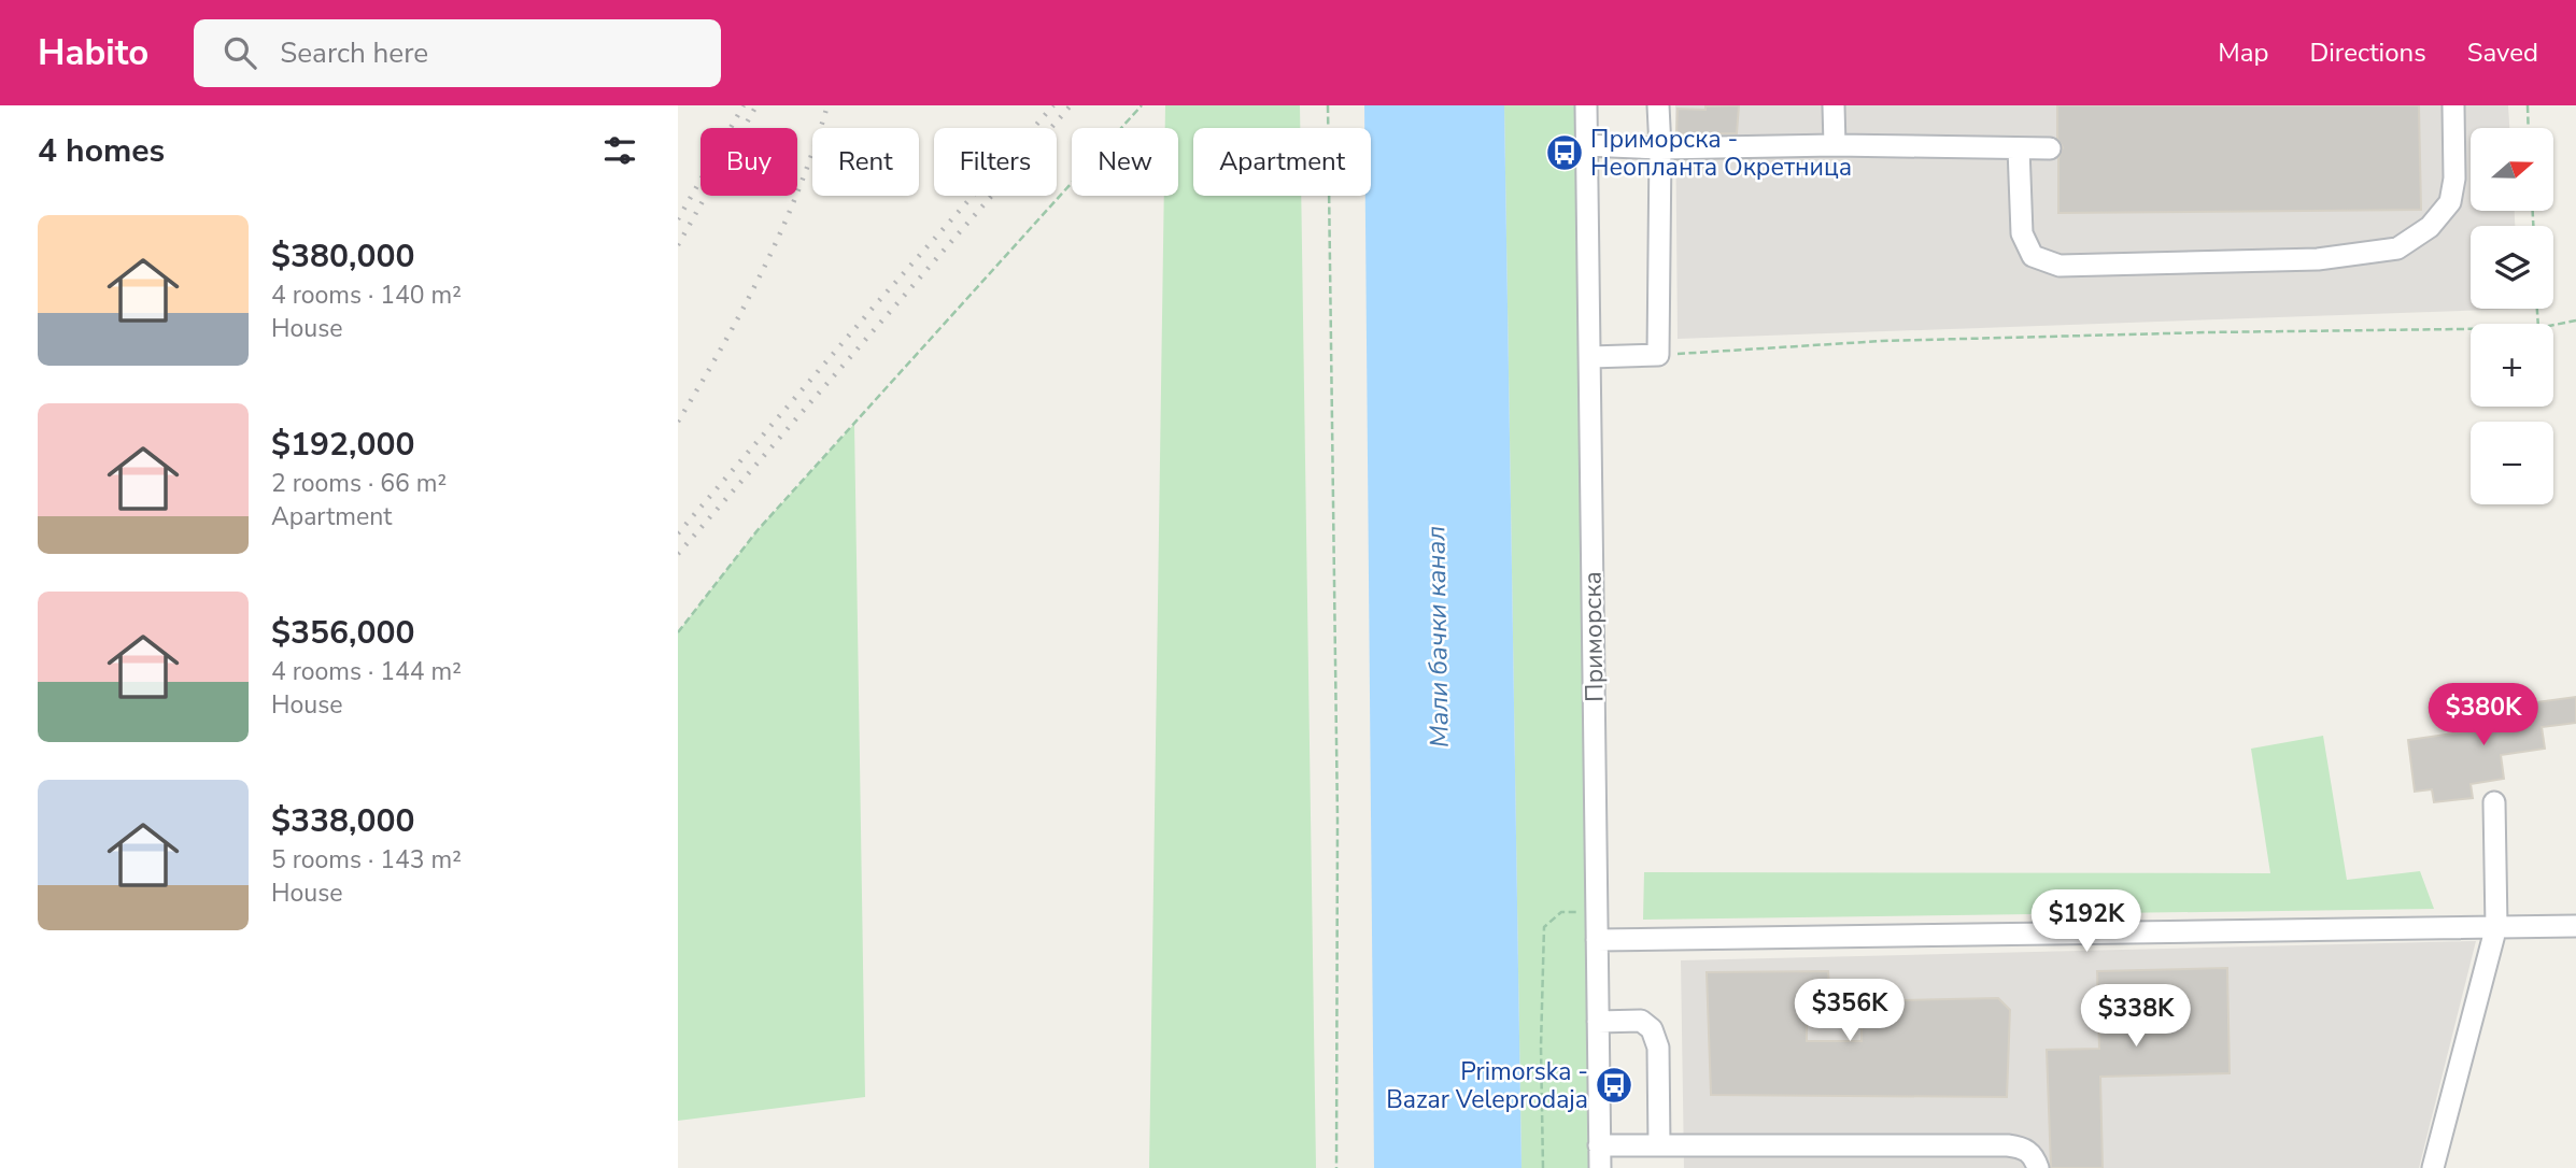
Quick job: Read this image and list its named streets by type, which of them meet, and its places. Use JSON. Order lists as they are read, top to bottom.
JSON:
{
  "streets": {
    "street": ["Приморска"]
  },
  "water": ["Мали бачки канал"],
  "places": {
    "bus stop": ["Приморска - Неопланта Окретница", "Primorska - Bazar Veleprodaja"]
  },
  "north": "right",
  "page": {
    "header": "Habito",
    "search": "Search here",
    "nav": ["Map", "Directions", "Saved"],
    "heading": "4 homes",
    "map_buttons": ["+", "−"],
    "chip": [
      "Buy",
      "Rent",
      "Filters",
      "New",
      "Apartment"
    ],
    "list": [
      {
        "name": "$380,000",
        "note": "4 rooms · 140 m² · House"
      },
      {
        "name": "$192,000",
        "note": "2 rooms · 66 m² · Apartment"
      },
      {
        "name": "$356,000",
        "note": "4 rooms · 144 m² · House"
      },
      {
        "name": "$338,000",
        "note": "5 rooms · 143 m² · House"
      }
    ],
    "price": [
      "$380K",
      "$192K",
      "$356K",
      "$338K"
    ]
  }
}
